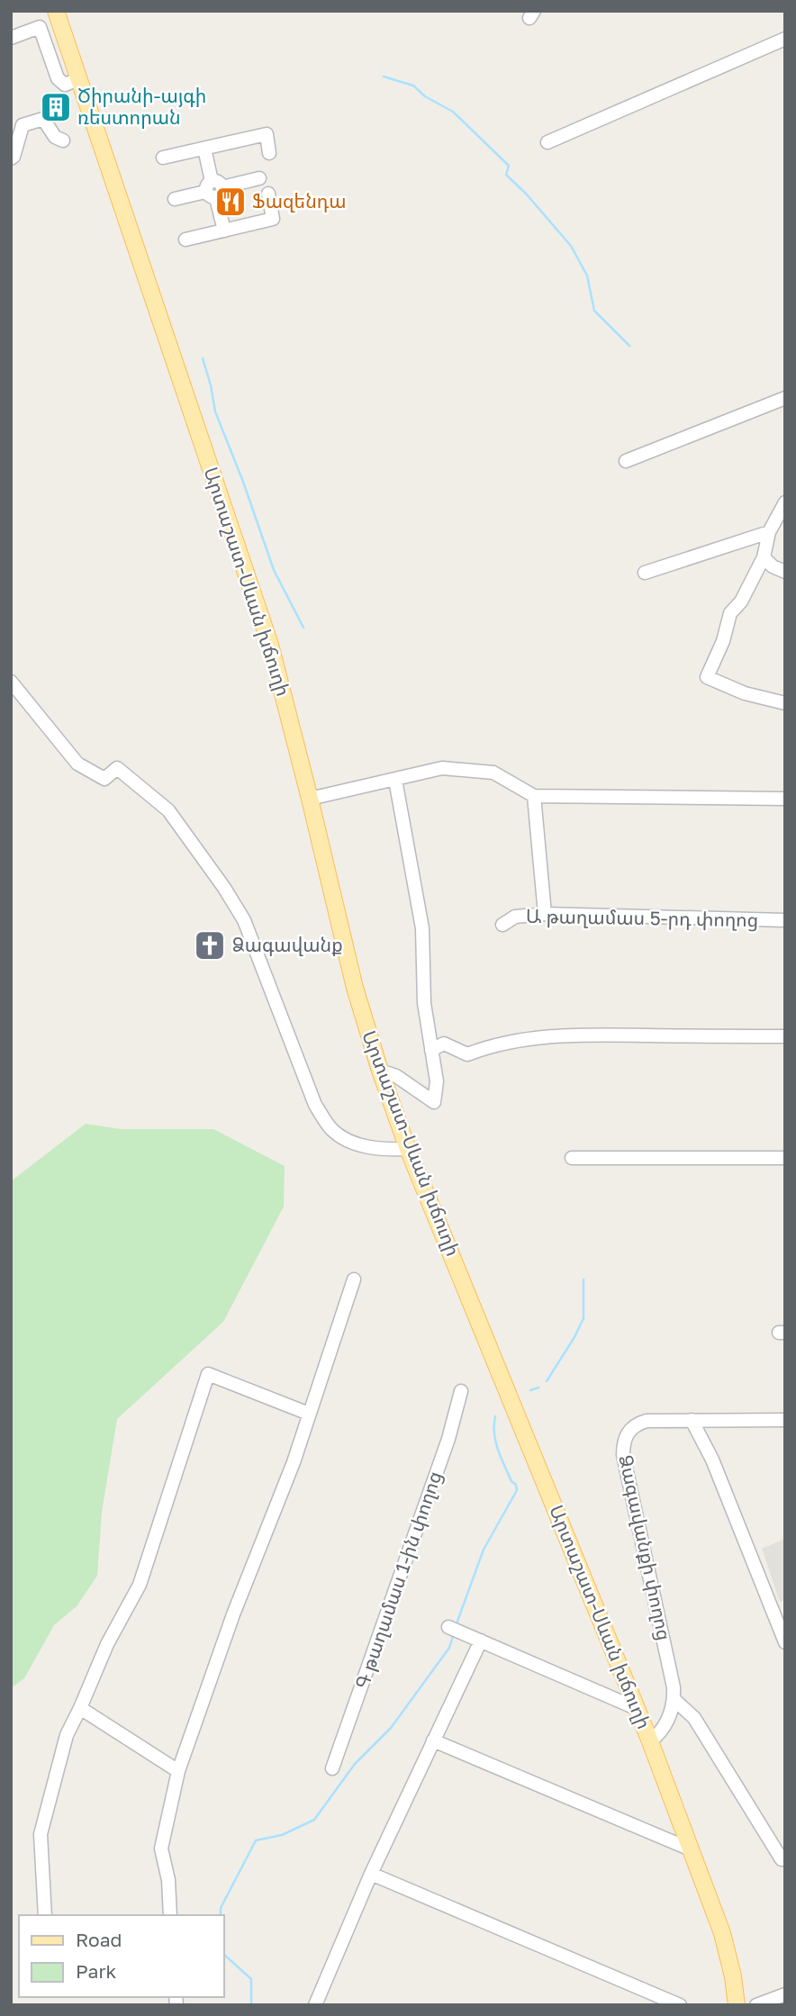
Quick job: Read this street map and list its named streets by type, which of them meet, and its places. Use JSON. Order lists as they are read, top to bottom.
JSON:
{
  "streets": {
    "main road": ["Արտաշատ-Սևան խճուղի"],
    "street": ["Ա թաղամաս 5-րդ փողոց", "Ձագավանքի փողոց", "Գ թաղամաս 1-ին փողոց"]
  },
  "crossings": [
    ["Արտաշատ-Սևան խճուղի", "Ձագավանքի փողոց"]
  ],
  "places": {
    "building": ["Ծիրանի-այգի ռեստորան"],
    "restaurant": ["Ֆազենդա"],
    "church": ["Ձագավանք"]
  },
  "legend": ["Road", "Park"]
}
